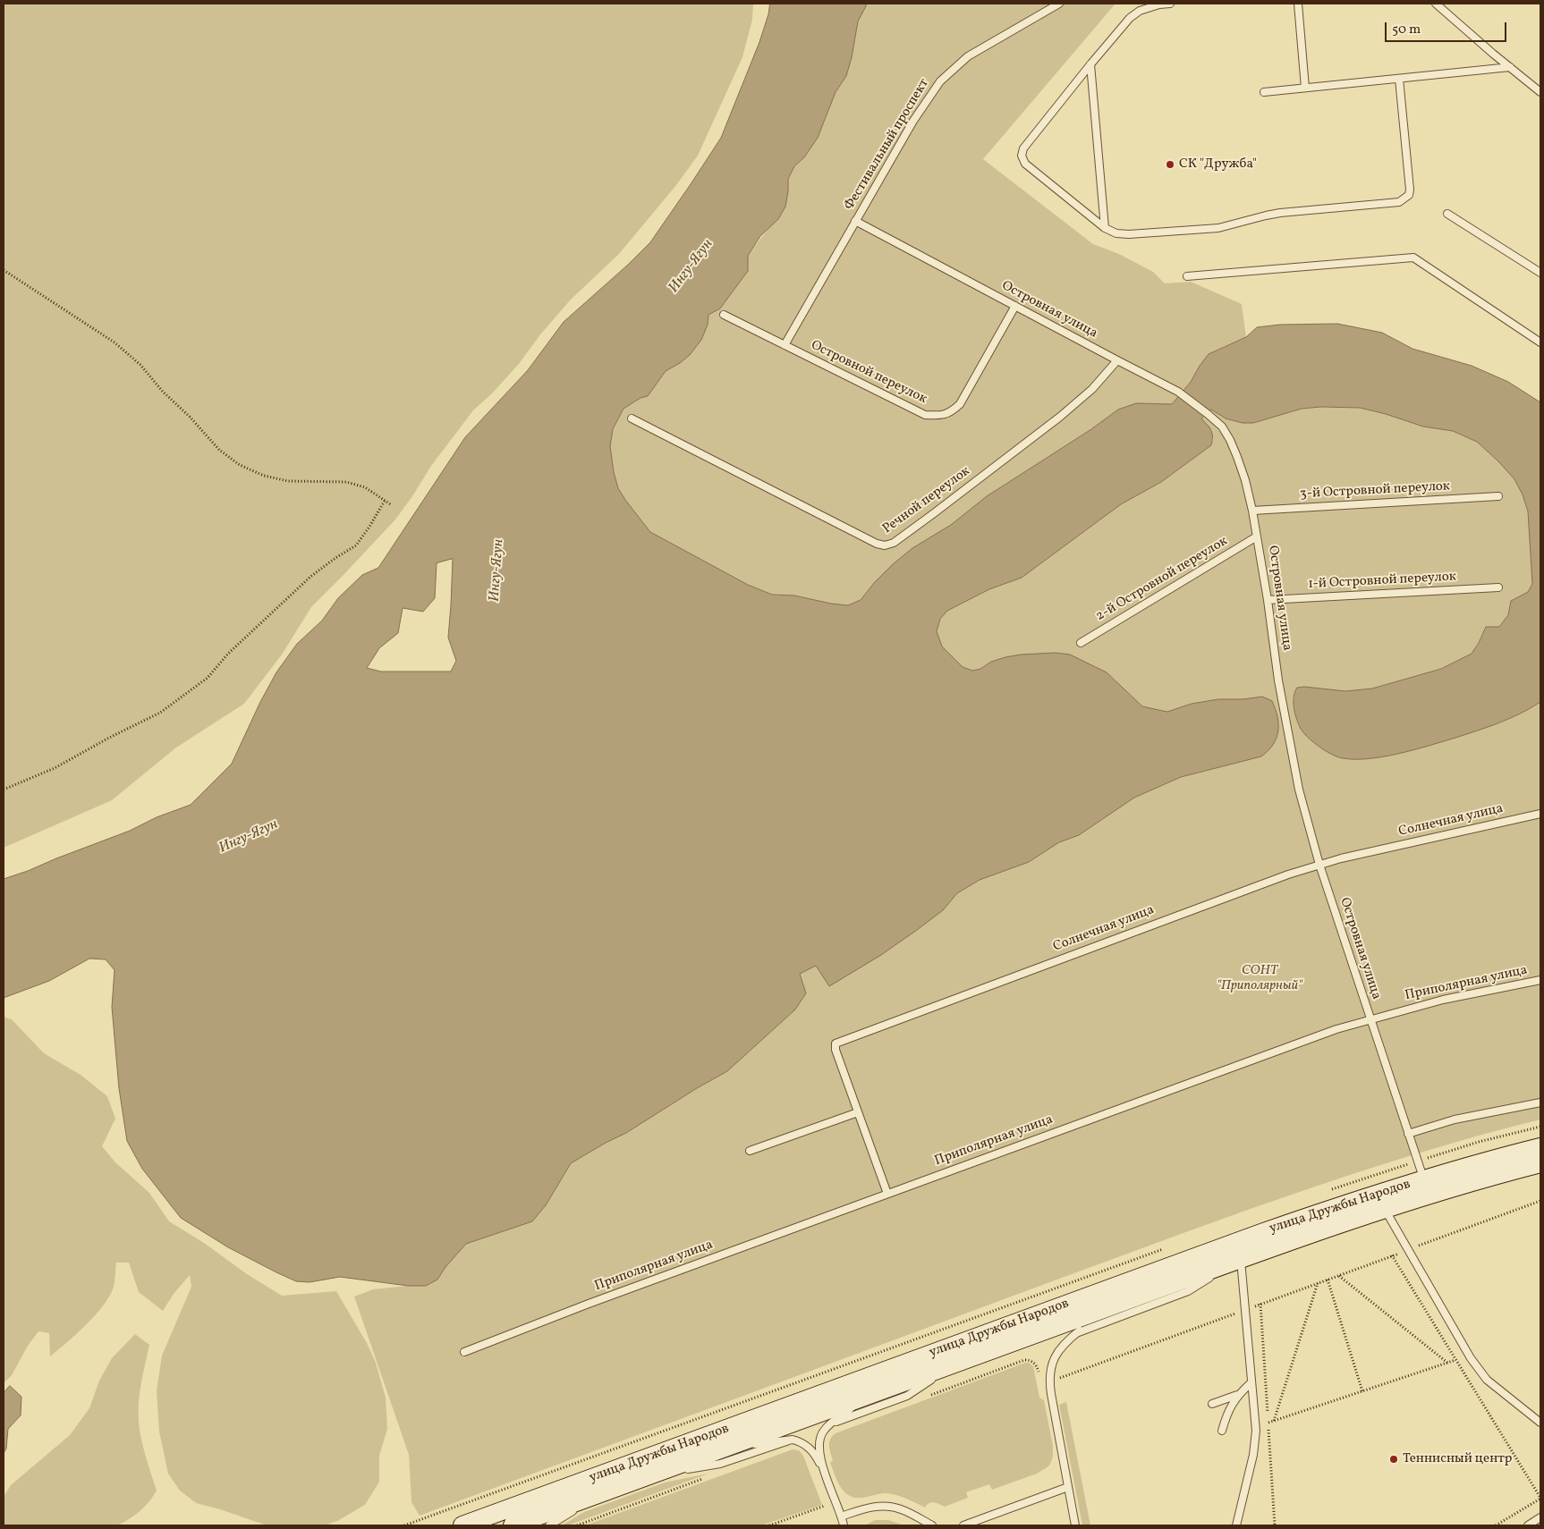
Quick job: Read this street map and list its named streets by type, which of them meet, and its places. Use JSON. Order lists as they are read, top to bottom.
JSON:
{
  "streets": {
    "main road": ["улица Дружбы Народов"],
    "lane": [
      "Фестивальный проспект",
      "Островная улица",
      "Островной переулок",
      "3-й Островной переулок",
      "Речной переулок",
      "2-й Островной переулок",
      "1-й Островной переулок",
      "Солнечная улица",
      "Приполярная улица"
    ]
  },
  "crossings": [
    ["Фестивальный проспект", "Островная улица"],
    ["Фестивальный проспект", "Островной переулок"],
    ["Островная улица", "Островной переулок"],
    ["Островная улица", "3-й Островной переулок"],
    ["Островная улица", "Речной переулок"],
    ["Островная улица", "2-й Островной переулок"],
    ["Островная улица", "1-й Островной переулок"],
    ["Островная улица", "Солнечная улица"],
    ["Островная улица", "Приполярная улица"],
    ["Островная улица", "улица Дружбы Народов"],
    ["Солнечная улица", "Приполярная улица"]
  ],
  "water": ["Ингу-Ягун"],
  "parks": ["СОНТ \"Приполярный\""],
  "places": ["СК \"Дружба\"", "Теннисный центр"],
  "scale_bar": "50 m"
}
